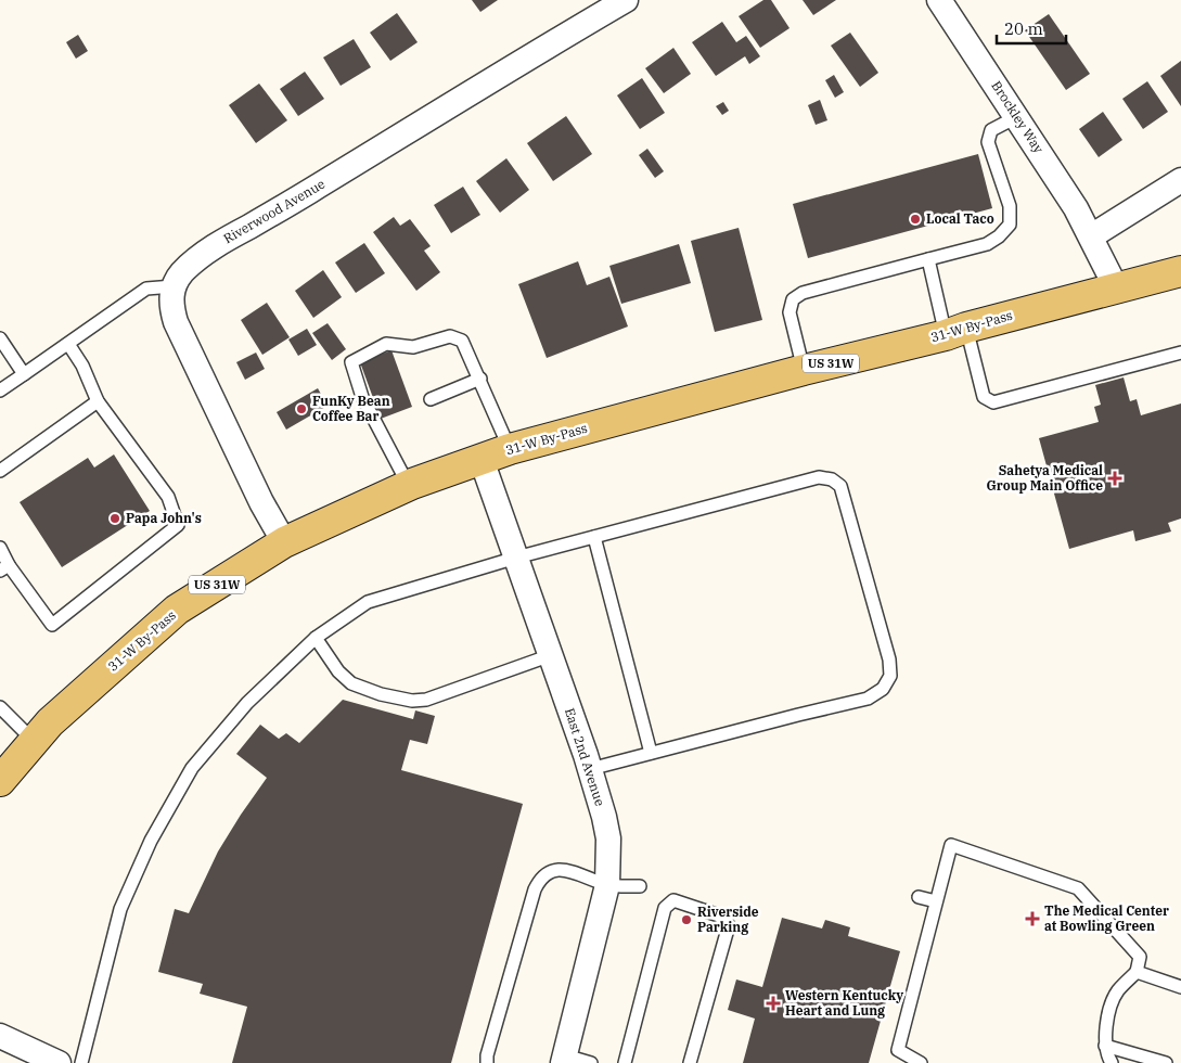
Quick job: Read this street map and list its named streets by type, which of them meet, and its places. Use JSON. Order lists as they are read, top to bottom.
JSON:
{
  "streets": {
    "main road": ["31-W By-Pass", "US 31W"],
    "street": ["Brockley Way", "Riverwood Avenue", "East 2nd Avenue"]
  },
  "crossings": [
    ["Brockley Way", "31-W By-Pass"],
    ["31-W By-Pass", "East 2nd Avenue"]
  ],
  "places": {
    "other": [
      "Local Taco",
      "FunKy Bean Coffee Bar",
      "Papa John's",
      "Riverside Parking"
    ],
    "health": ["Sahetya Medical Group Main Office", "The Medical Center at Bowling Green", "Western Kentucky Heart and Lung"]
  },
  "scale_bar": "20 m"
}
